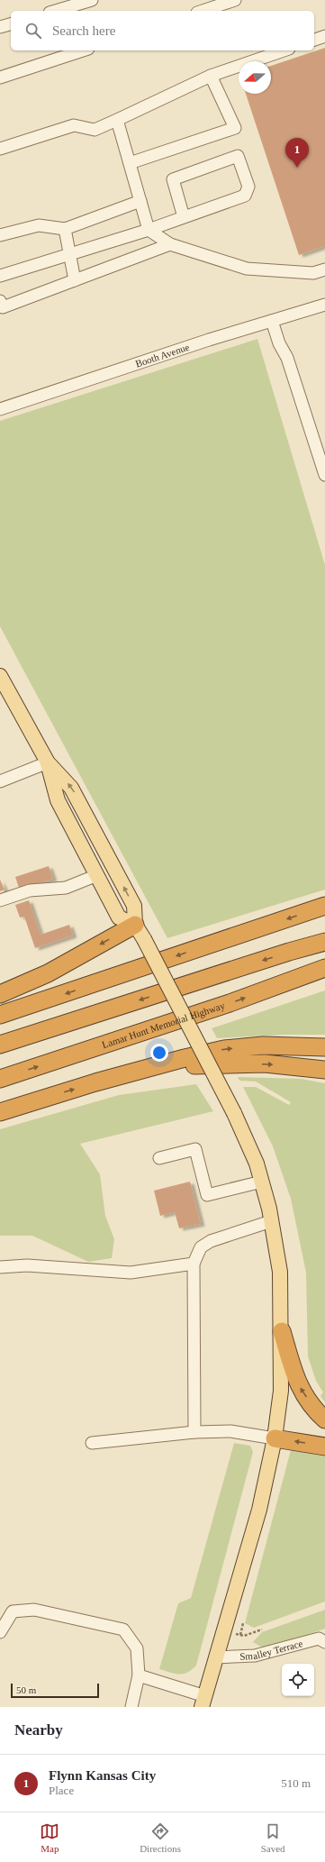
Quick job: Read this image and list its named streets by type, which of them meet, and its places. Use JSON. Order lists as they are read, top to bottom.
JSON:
{
  "streets": {
    "highway": ["Lamar Hunt Memorial Highway"],
    "street": ["Booth Avenue", "Smalley Terrace"]
  },
  "scale_bar": "50 m",
  "north": "left",
  "page": {
    "search": "Search here",
    "pins": "1",
    "scale": "50 m",
    "heading": "Nearby",
    "list": [
      {
        "mark": "1",
        "name": "Flynn Kansas City",
        "note": "Place",
        "value": "510 m"
      }
    ],
    "nav": ["Map", "Directions", "Saved"]
  }
}
